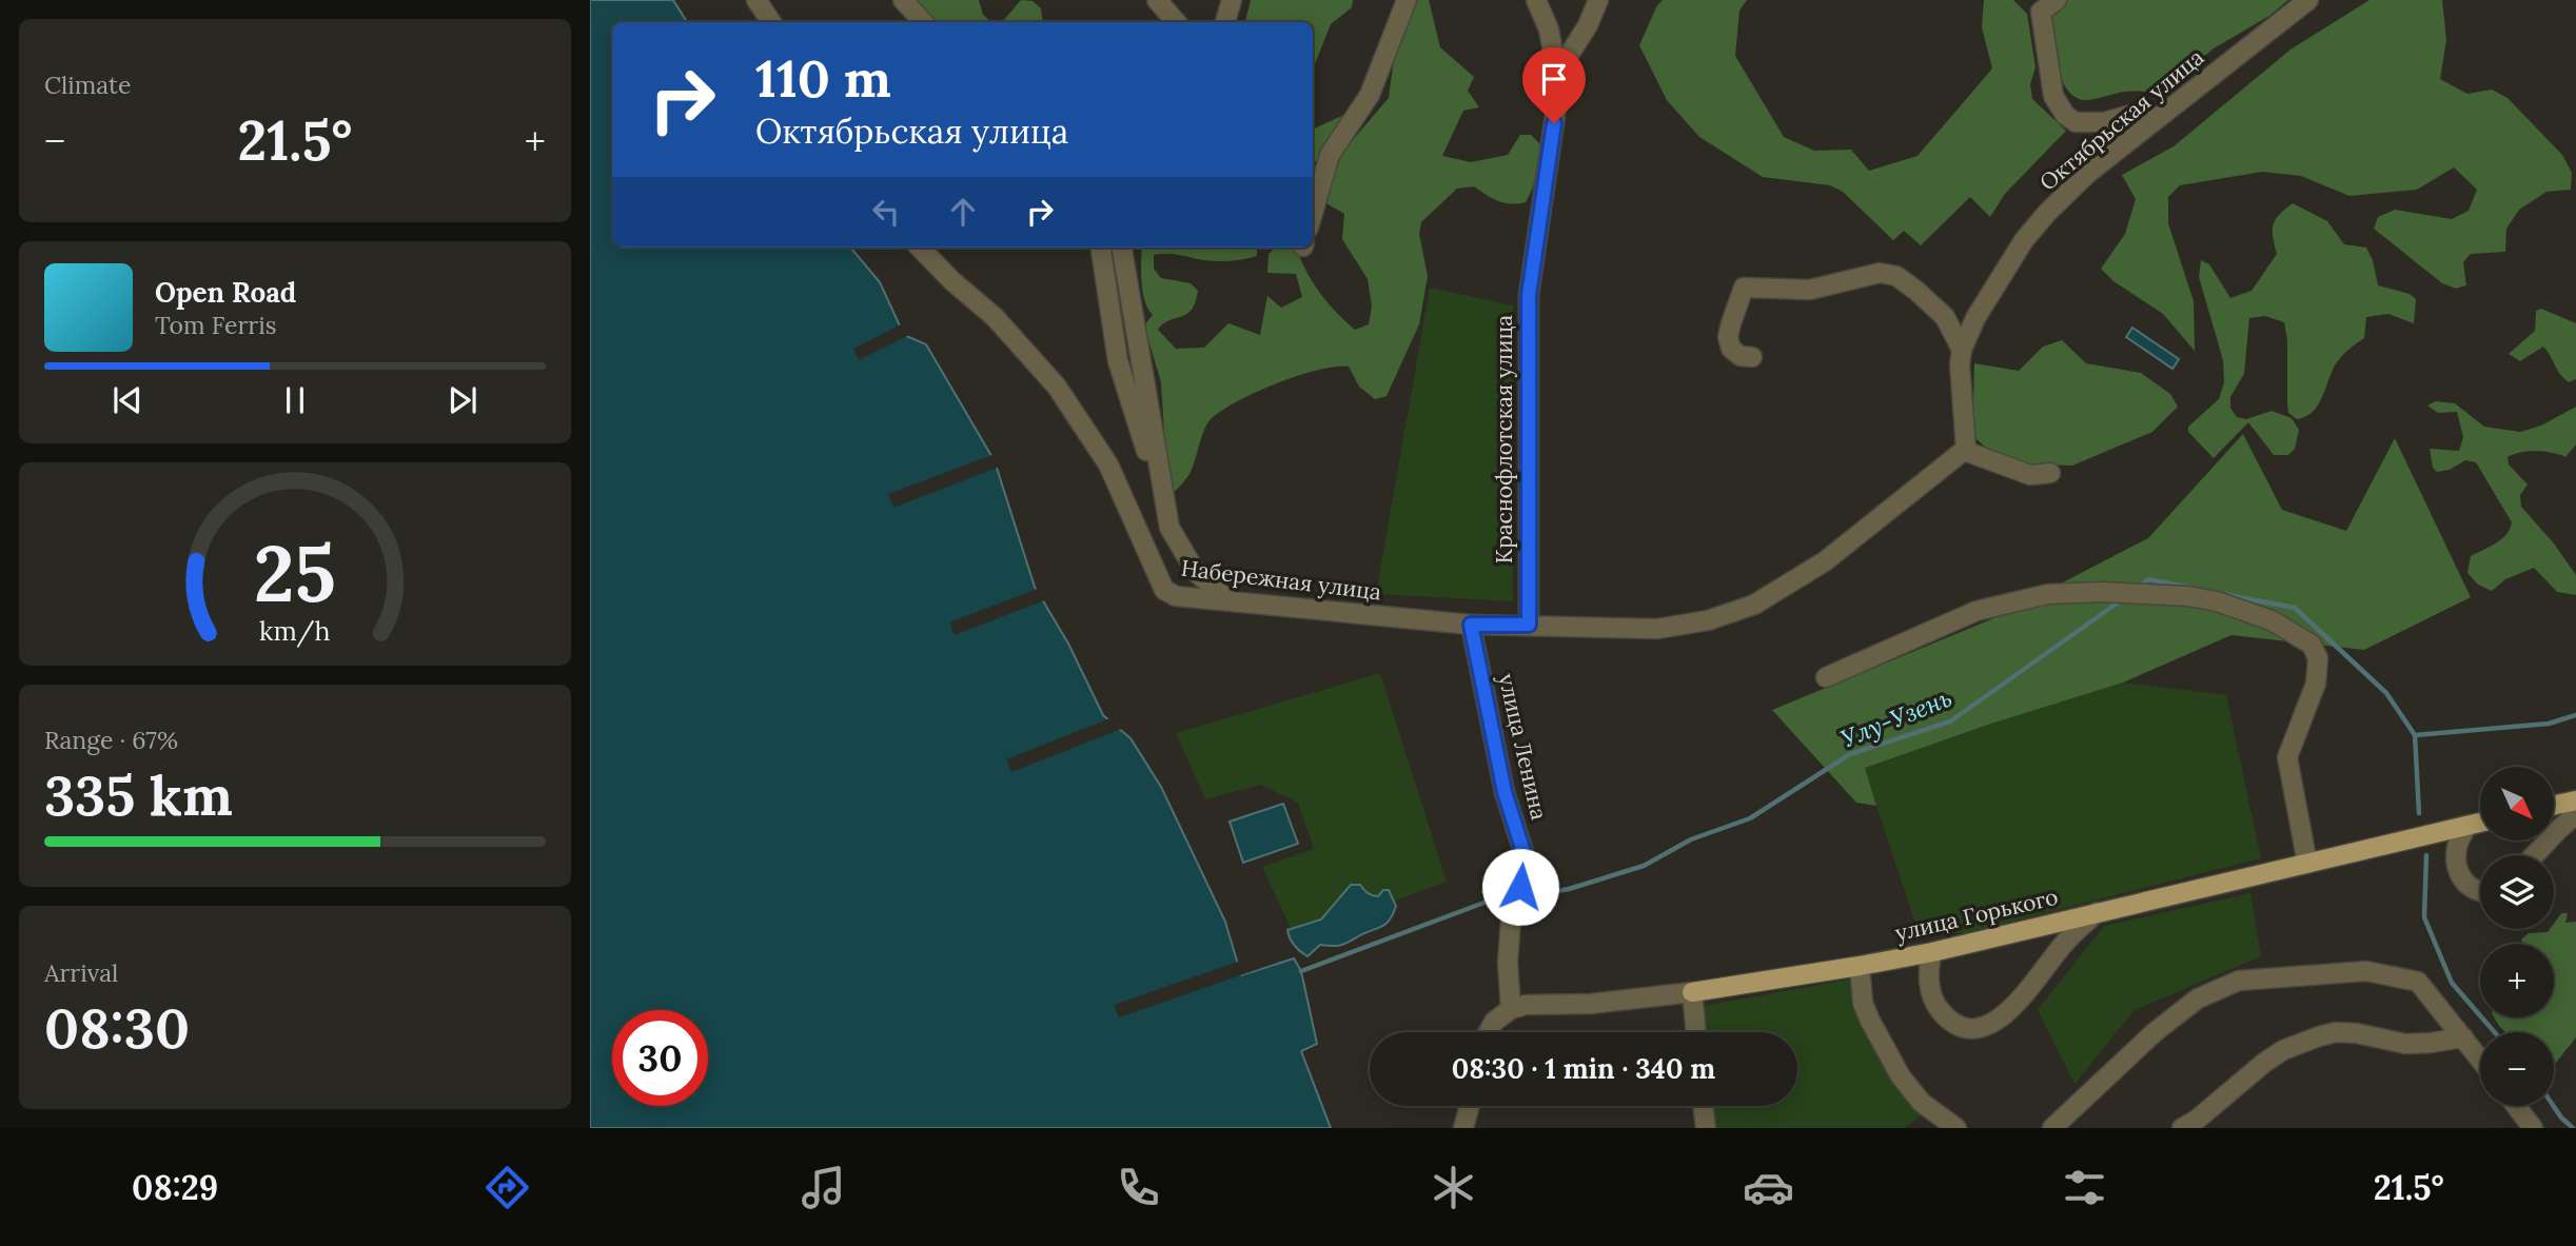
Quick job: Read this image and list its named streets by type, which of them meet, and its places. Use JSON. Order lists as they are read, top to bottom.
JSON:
{
  "streets": {
    "main road": ["улица Горького"],
    "street": [
      "Октябрьская улица",
      "Краснофлотская улица",
      "Набережная улица",
      "улица Ленина"
    ]
  },
  "crossings": [
    ["Набережная улица", "улица Ленина"],
    ["улица Ленина", "улица Горького"]
  ],
  "water": ["Улу-Узень"],
  "north": "bottom right",
  "page": {
    "tile": [
      "Climate",
      ["Range · 67%", "335 km"],
      ["Arrival", "08:30"]
    ],
    "turn": ["110 m", "Октябрьская улица"],
    "heat": ["−", "21.5°", "+"],
    "song": ["Open Road", "Tom Ferris"],
    "map_buttons": ["+", "−"],
    "limit": "30",
    "trip": "08:30 · 1 min · 340 m",
    "tabs": ["08:29", "21.5°"],
    "gauge": ["25", "km/h"]
  }
}
